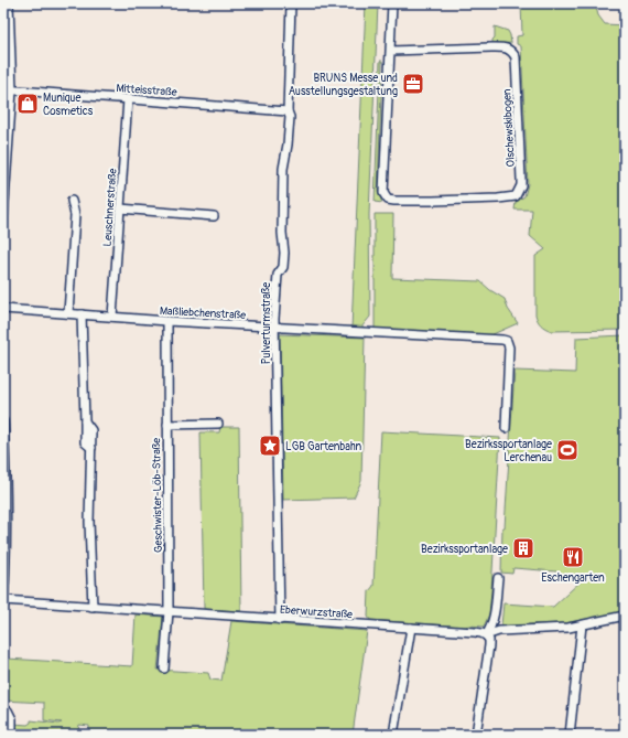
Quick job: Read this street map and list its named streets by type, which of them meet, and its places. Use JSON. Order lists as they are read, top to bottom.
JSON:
{
  "streets": {
    "street": [
      "Mitteisstraße",
      "Olschewskibogen",
      "Leuschnerstraße",
      "Maßliebchenstraße",
      "Pulverturmstraße",
      "Geschwister-Löb-Straße",
      "Eberwurzstraße"
    ]
  },
  "crossings": [
    ["Mitteisstraße", "Leuschnerstraße"],
    ["Mitteisstraße", "Pulverturmstraße"],
    ["Leuschnerstraße", "Maßliebchenstraße"],
    ["Maßliebchenstraße", "Pulverturmstraße"],
    ["Maßliebchenstraße", "Geschwister-Löb-Straße"],
    ["Pulverturmstraße", "Eberwurzstraße"],
    ["Geschwister-Löb-Straße", "Eberwurzstraße"]
  ],
  "places": {
    "office": ["BRUNS Messe und Ausstellungsgestaltung"],
    "shop": ["Munique Cosmetics"],
    "place": ["LGB Gartenbahn"],
    "sports": ["Bezirkssportanlage Lerchenau"],
    "building": ["Bezirkssportanlage"],
    "restaurant": ["Eschengarten"]
  }
}
